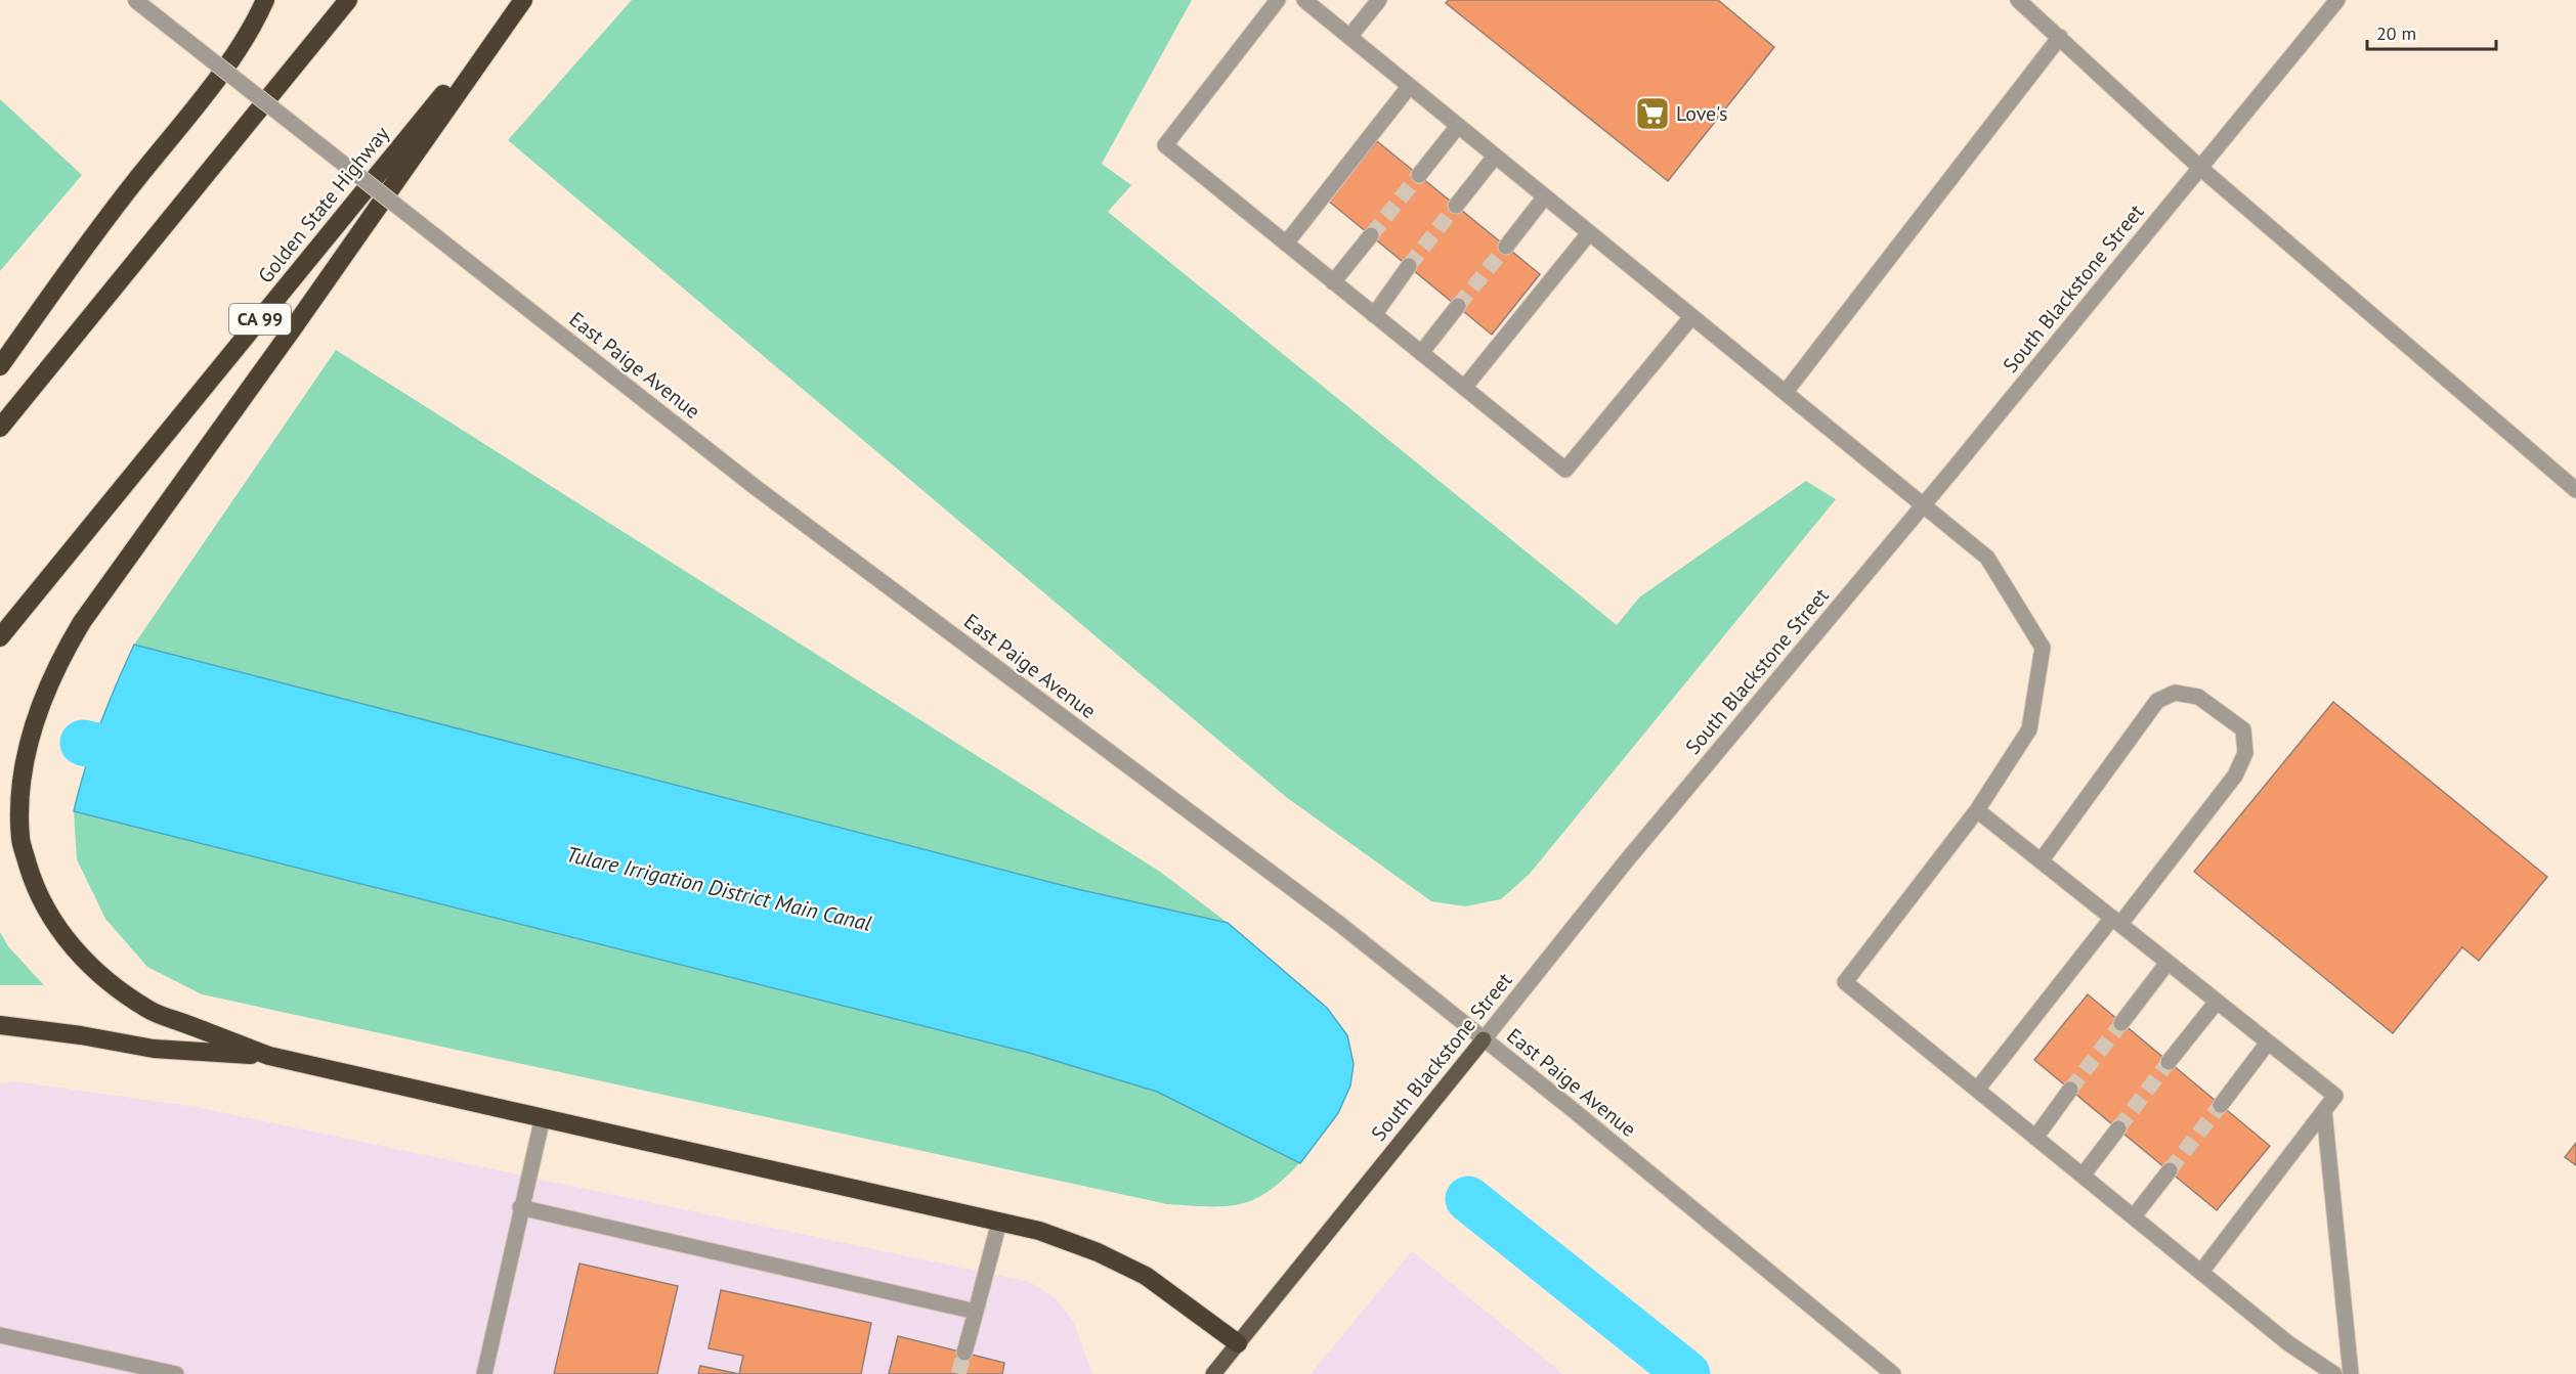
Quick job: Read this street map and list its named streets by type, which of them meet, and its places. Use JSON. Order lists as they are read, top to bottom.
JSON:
{
  "streets": {
    "highway": ["Golden State Highway", "CA 99"],
    "main road": ["South Blackstone Street"],
    "street": ["East Paige Avenue"]
  },
  "crossings": [
    ["South Blackstone Street", "East Paige Avenue"]
  ],
  "water": ["Tulare Irrigation District Main Canal"],
  "places": {
    "supermarket": ["Love's"]
  },
  "scale_bar": "20 m"
}
